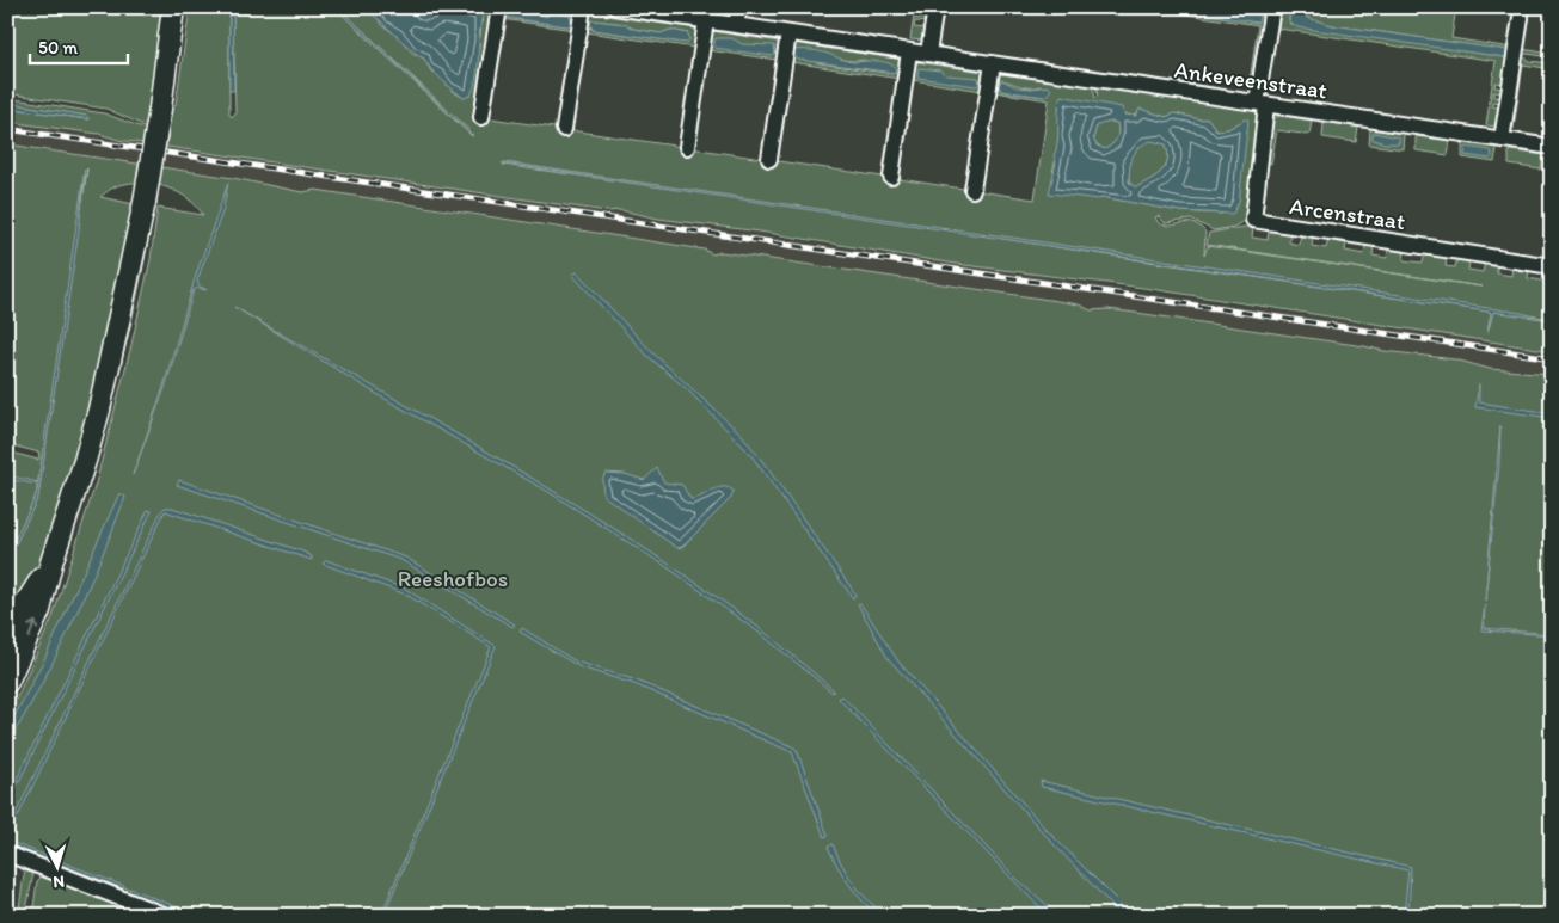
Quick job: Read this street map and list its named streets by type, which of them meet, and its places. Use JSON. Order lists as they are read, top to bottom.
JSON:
{
  "streets": {
    "street": ["Ankeveenstraat", "Arcenstraat"]
  },
  "crossings": [
    ["Ankeveenstraat", "Arcenstraat"]
  ],
  "parks": ["Reeshofbos"],
  "scale_bar": "50 m",
  "north": "bottom"
}
